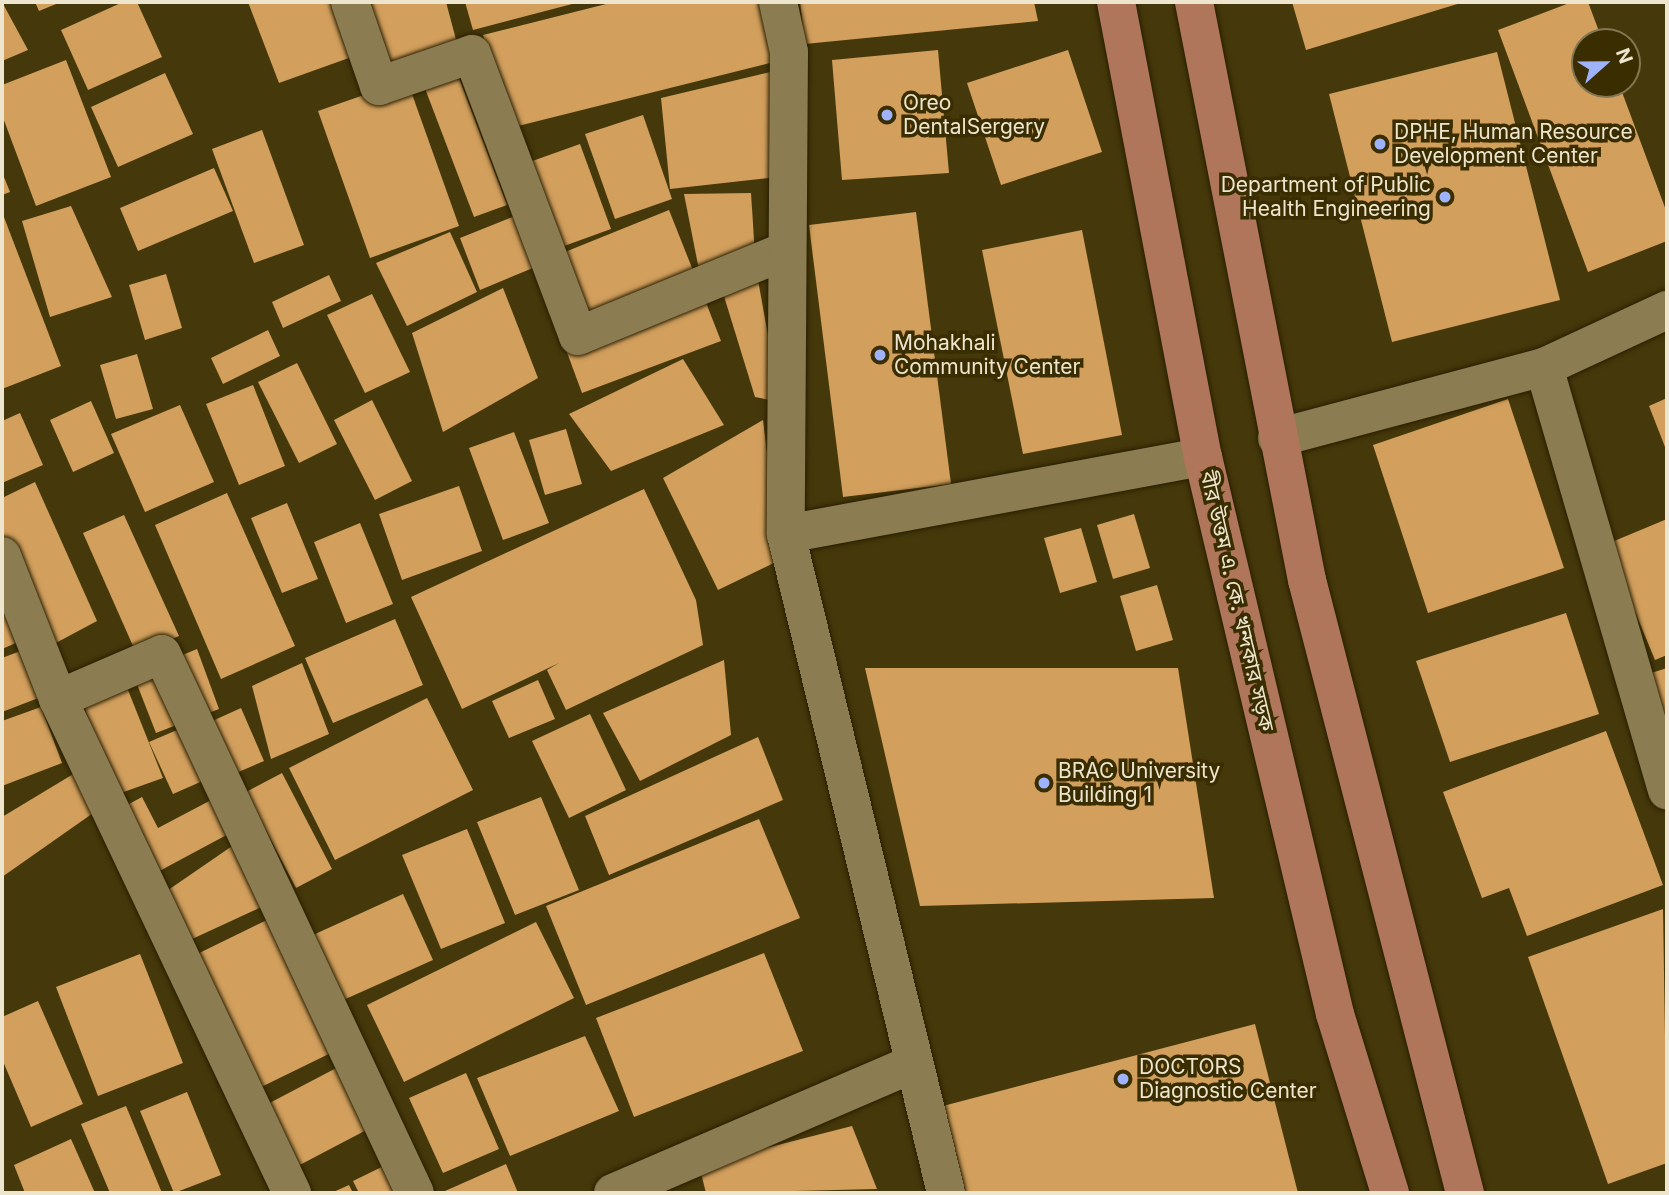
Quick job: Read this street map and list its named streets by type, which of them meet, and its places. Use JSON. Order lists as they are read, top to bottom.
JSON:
{
  "streets": {
    "main road": ["বীর উত্তম এ. কে. খন্দকার সড়ক"]
  },
  "places": [
    "Oreo DentalSergery",
    "DPHE, Human Resource Development Center",
    "Department of Public Health Engineering",
    "Mohakhali Community Center",
    "BRAC University Building 1",
    "DOCTORS Diagnostic Center"
  ],
  "north": "right"
}
